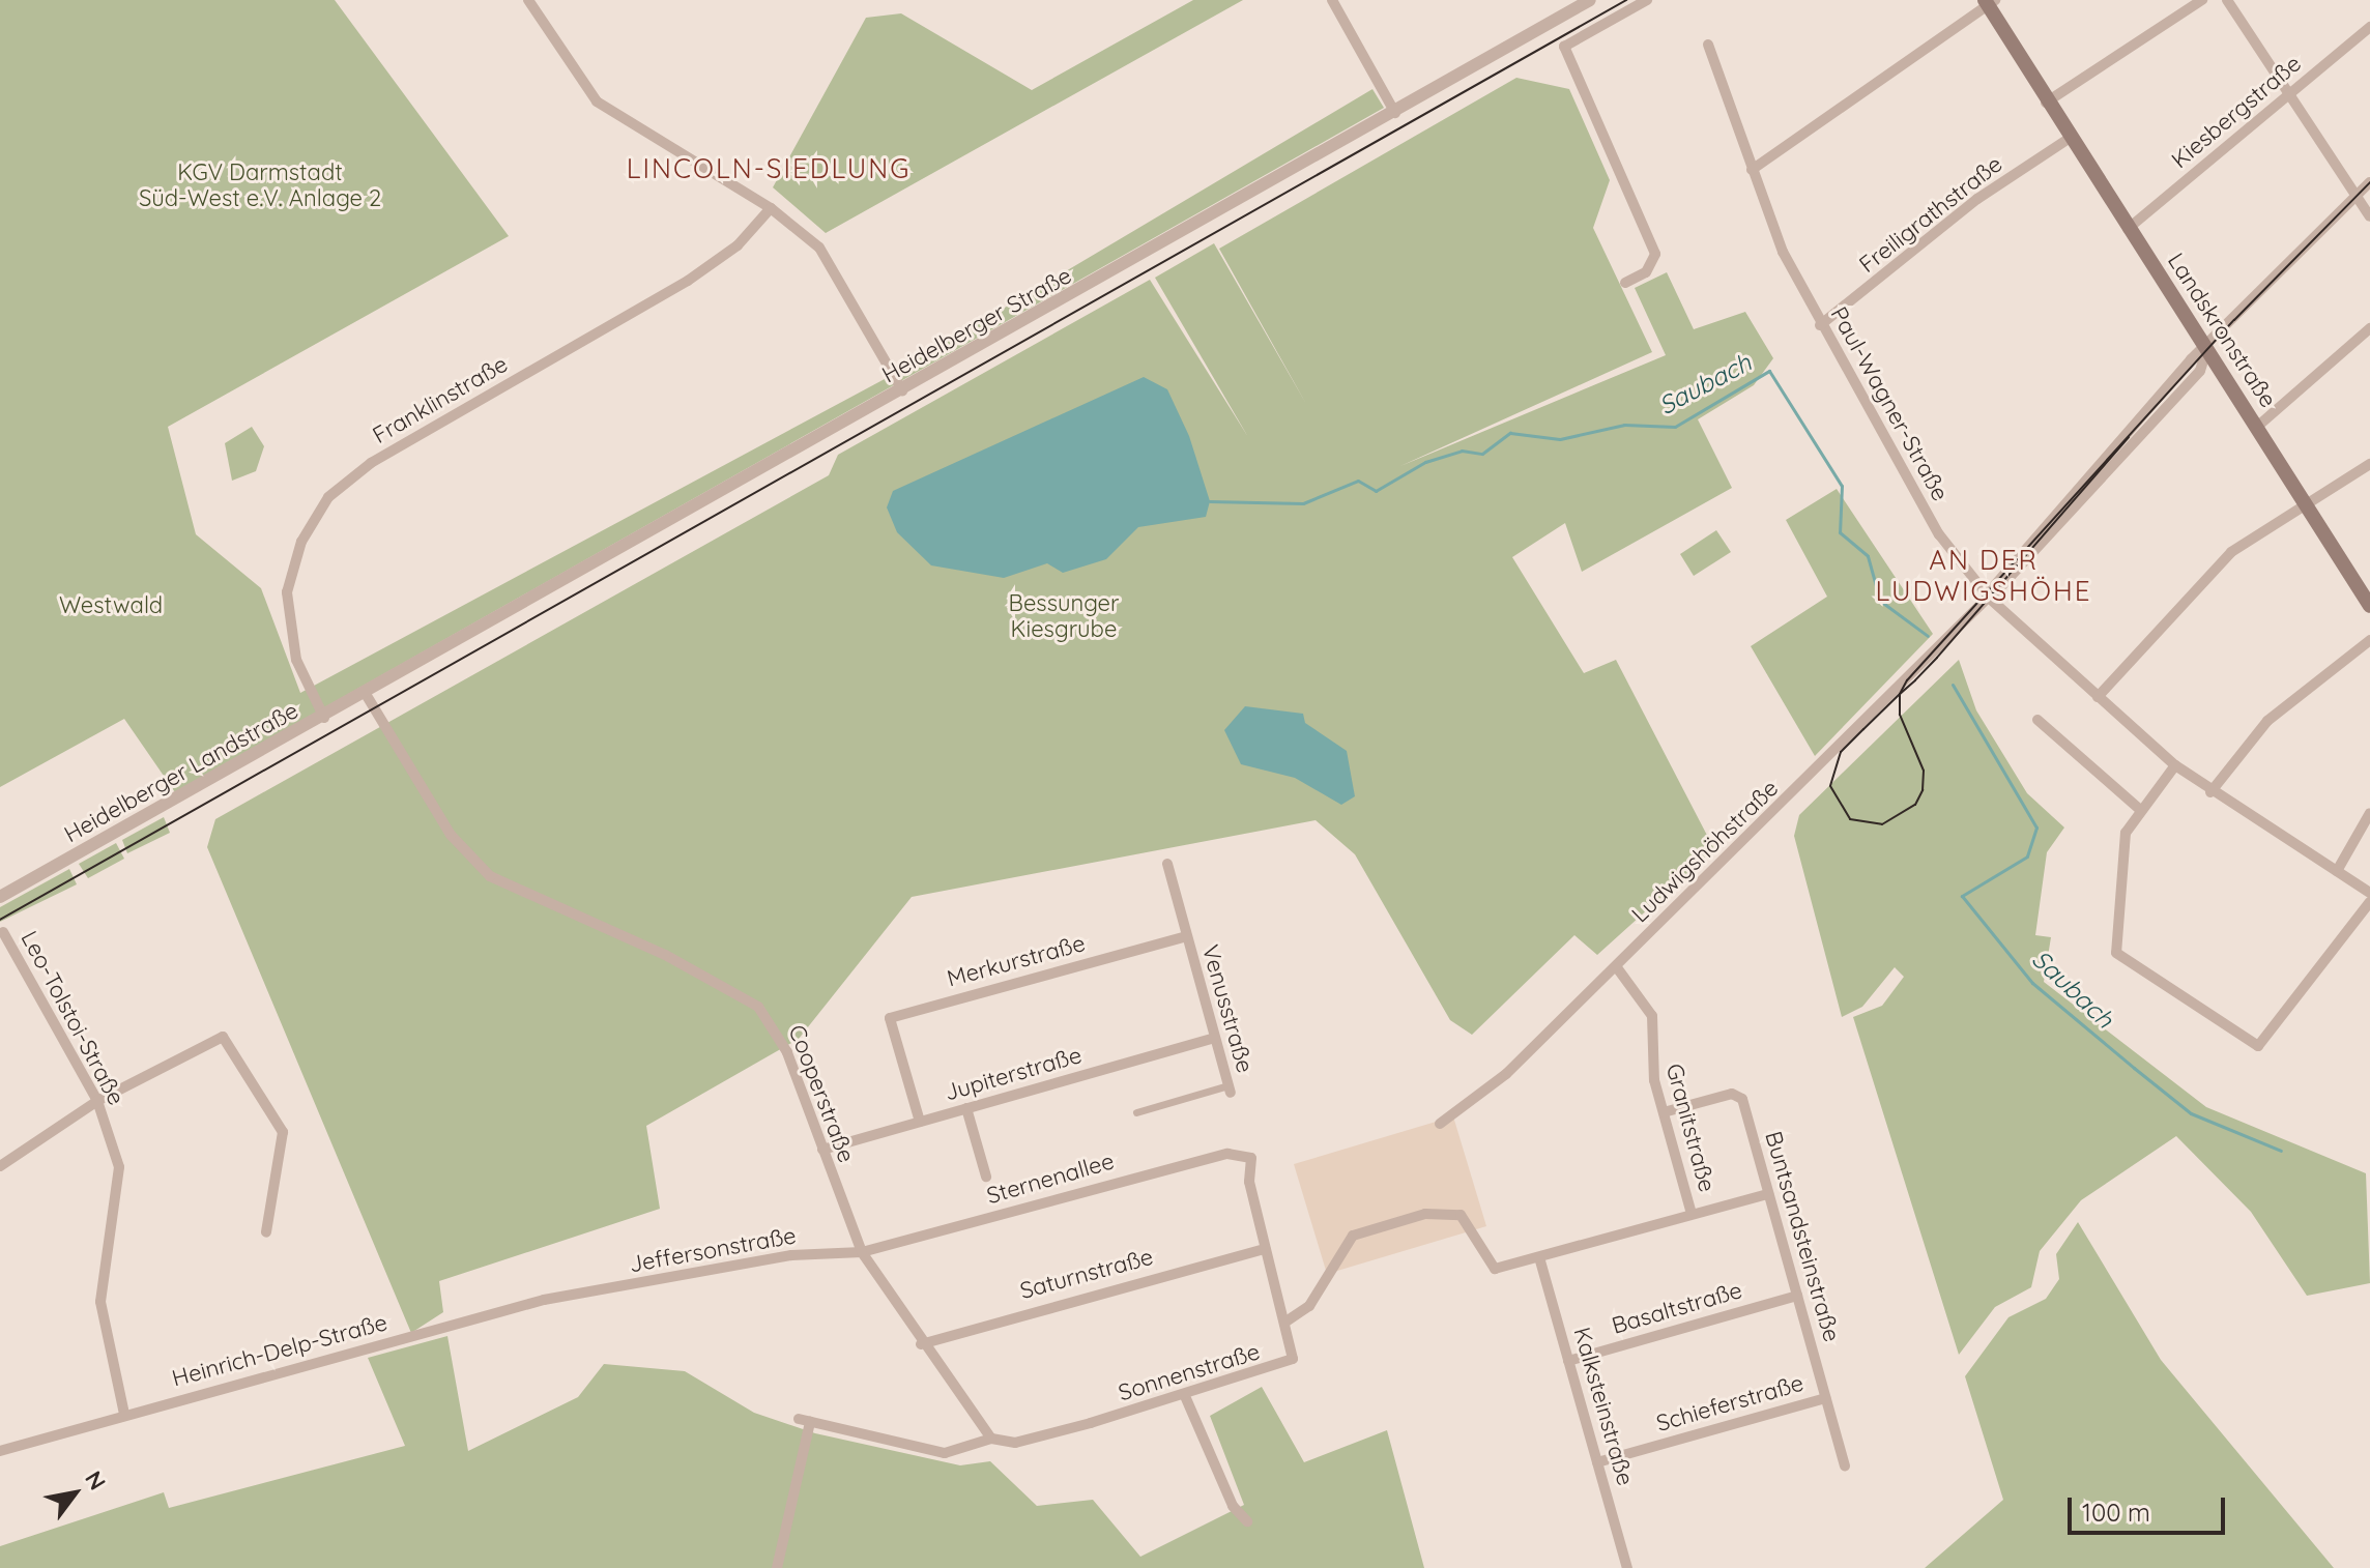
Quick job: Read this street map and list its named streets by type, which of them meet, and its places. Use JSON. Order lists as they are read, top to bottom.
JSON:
{
  "streets": {
    "main road": ["Landskronstraße"],
    "street": [
      "Kiesbergstraße",
      "Freiligrathstraße",
      "Heidelberger Straße",
      "Franklinstraße",
      "Paul-Wagner-Straße",
      "Heidelberger Landstraße",
      "Ludwigshöhstraße",
      "Merkurstraße",
      "Venusstraße",
      "Leo-Tolstoi-Straße",
      "Jupiterstraße",
      "Cooperstraße",
      "Granitstraße",
      "Sternenallee",
      "Buntsandsteinstraße",
      "Jeffersonstraße",
      "Saturnstraße",
      "Basaltstraße",
      "Heinrich-Delp-Straße",
      "Sonnenstraße",
      "Schieferstraße",
      "Kalksteinstraße"
    ]
  },
  "crossings": [
    ["Kiesbergstraße", "Landskronstraße"],
    ["Freiligrathstraße", "Landskronstraße"],
    ["Freiligrathstraße", "Paul-Wagner-Straße"],
    ["Heidelberger Straße", "Heidelberger Landstraße"],
    ["Landskronstraße", "Ludwigshöhstraße"],
    ["Franklinstraße", "Heidelberger Landstraße"],
    ["Paul-Wagner-Straße", "Ludwigshöhstraße"],
    ["Heidelberger Landstraße", "Cooperstraße"],
    ["Ludwigshöhstraße", "Granitstraße"],
    ["Merkurstraße", "Venusstraße"],
    ["Merkurstraße", "Jupiterstraße"],
    ["Venusstraße", "Jupiterstraße"],
    ["Leo-Tolstoi-Straße", "Heinrich-Delp-Straße"],
    ["Jupiterstraße", "Cooperstraße"],
    ["Cooperstraße", "Sternenallee"],
    ["Cooperstraße", "Jeffersonstraße"],
    ["Cooperstraße", "Saturnstraße"],
    ["Cooperstraße", "Sonnenstraße"],
    ["Granitstraße", "Buntsandsteinstraße"],
    ["Sternenallee", "Jeffersonstraße"],
    ["Sternenallee", "Sonnenstraße"],
    ["Buntsandsteinstraße", "Basaltstraße"],
    ["Buntsandsteinstraße", "Schieferstraße"],
    ["Jeffersonstraße", "Heinrich-Delp-Straße"],
    ["Saturnstraße", "Sonnenstraße"],
    ["Basaltstraße", "Kalksteinstraße"],
    ["Schieferstraße", "Kalksteinstraße"]
  ],
  "districts": ["LINCOLN-SIEDLUNG", "AN DER LUDWIGSHÖHE"],
  "water": ["Saubach"],
  "parks": ["KGV Darmstadt Süd-West e.V. Anlage 2", "Bessunger Kiesgrube", "Westwald"],
  "scale_bar": "100 m",
  "north": "top right"
}
